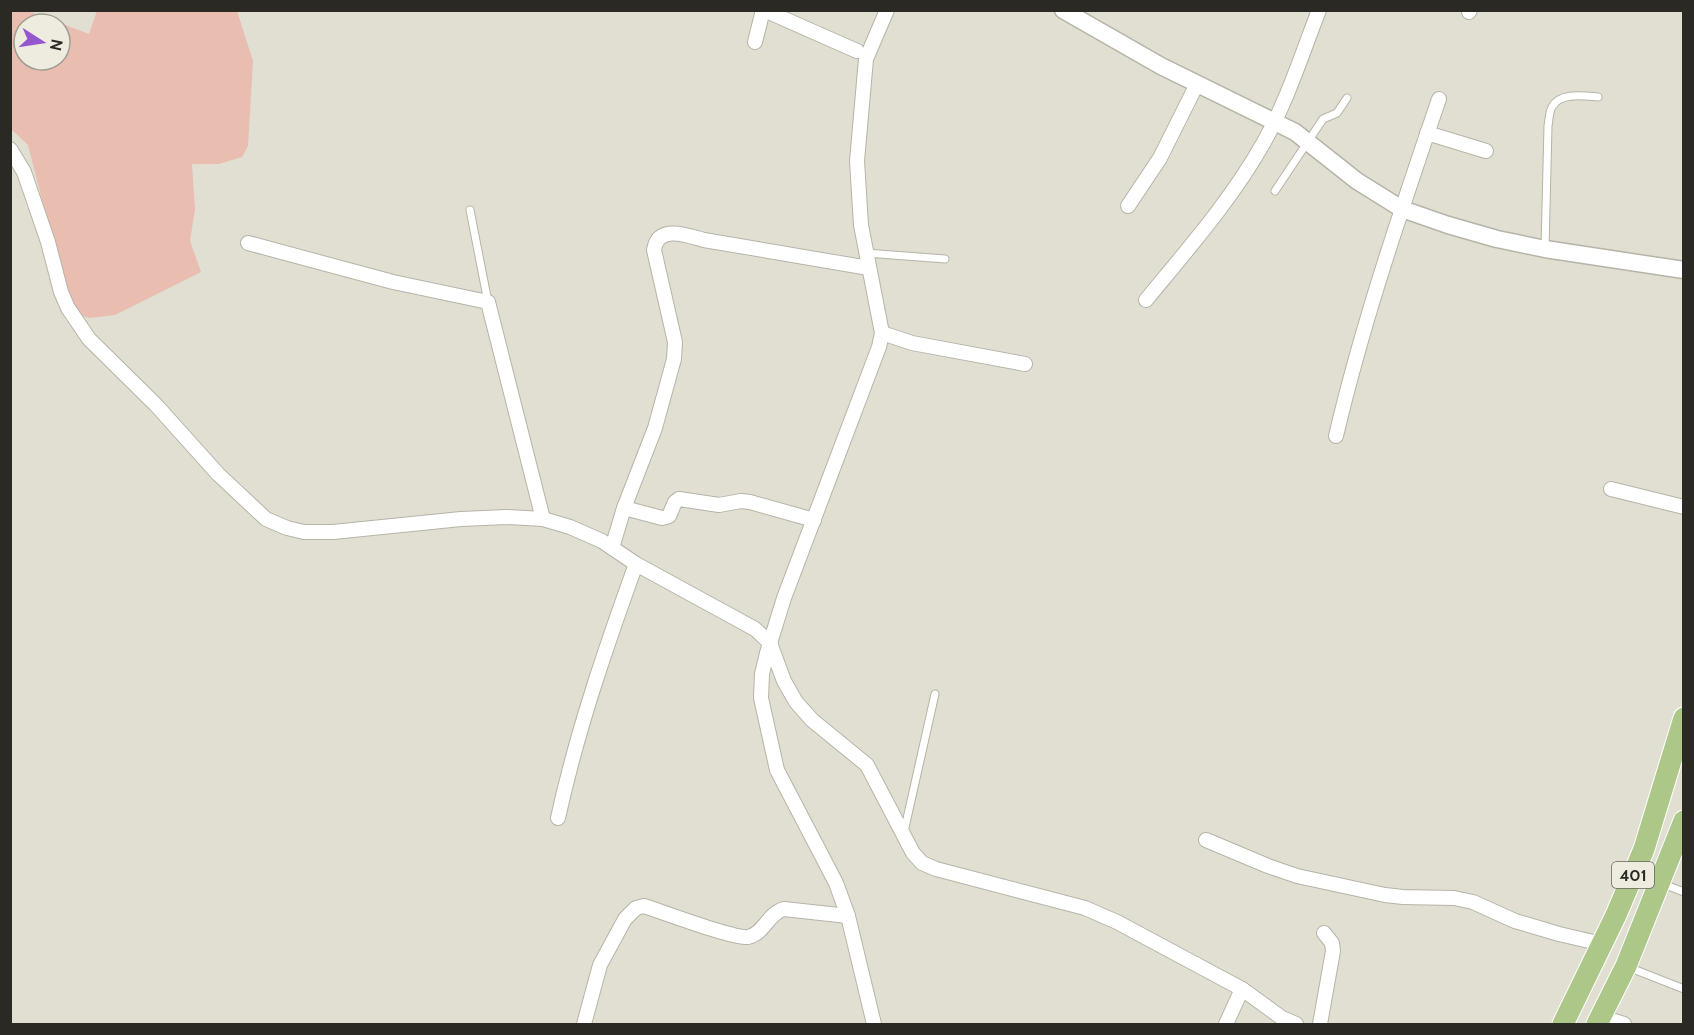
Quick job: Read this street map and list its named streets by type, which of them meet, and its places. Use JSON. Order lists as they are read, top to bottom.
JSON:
{
  "streets": {
    "main road": ["401"]
  },
  "north": "right"
}
